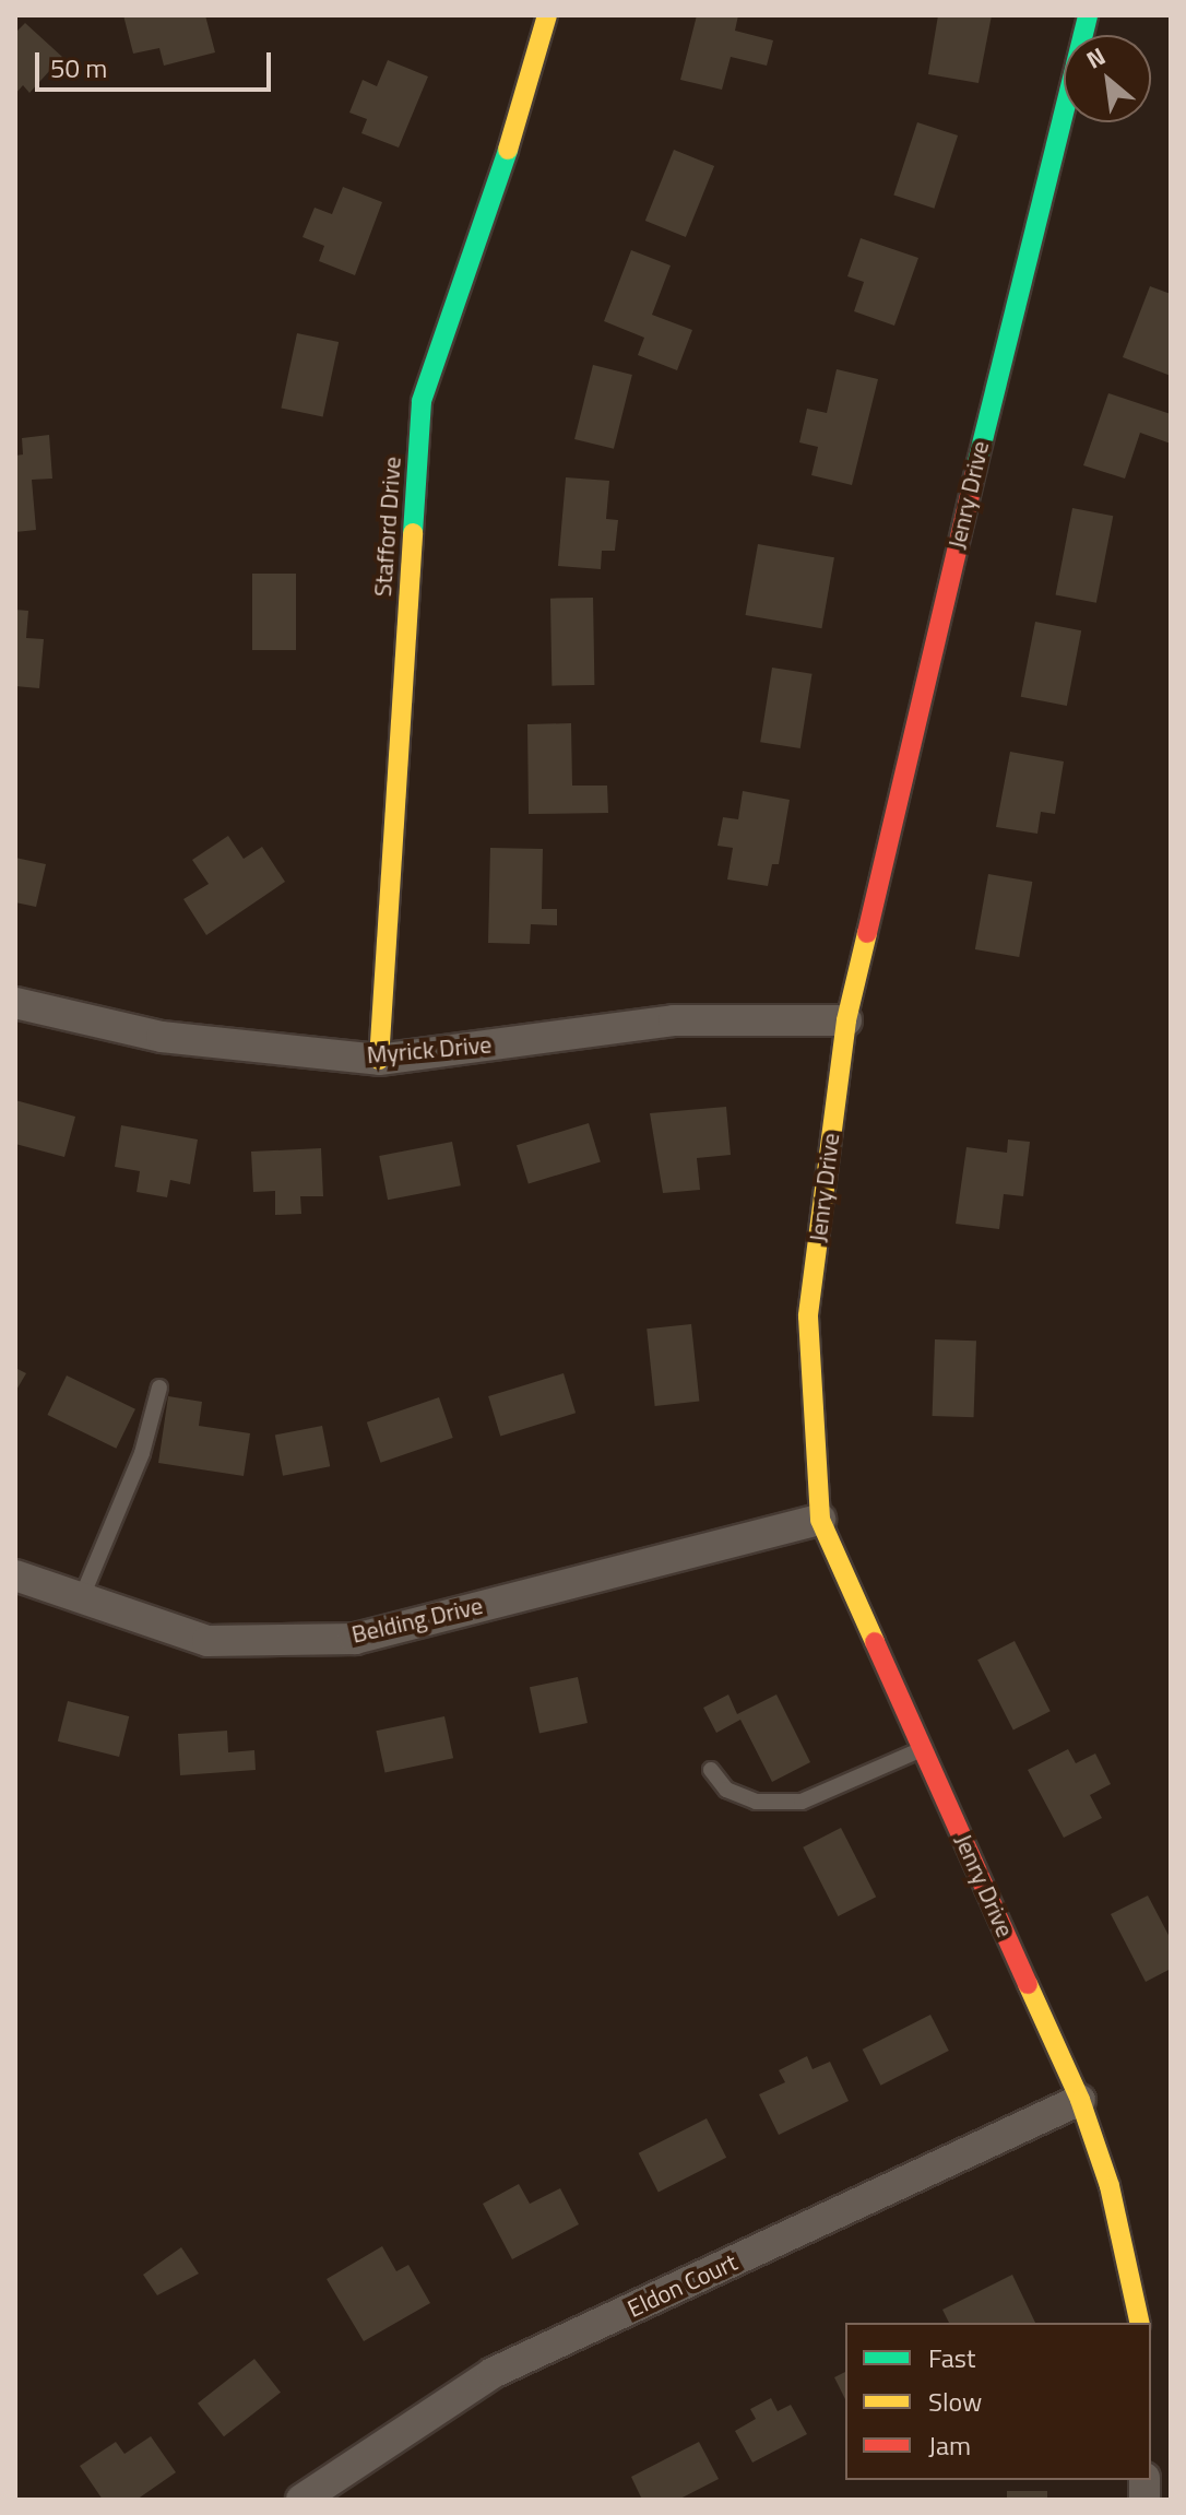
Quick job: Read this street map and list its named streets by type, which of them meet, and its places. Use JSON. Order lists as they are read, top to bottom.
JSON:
{
  "streets": {
    "street": [
      "Jenry Drive",
      "Stafford Drive",
      "Myrick Drive",
      "Belding Drive",
      "Eldon Court"
    ]
  },
  "crossings": [
    ["Jenry Drive", "Myrick Drive"],
    ["Jenry Drive", "Belding Drive"],
    ["Jenry Drive", "Eldon Court"],
    ["Stafford Drive", "Myrick Drive"]
  ],
  "legend": ["Fast", "Slow", "Jam"],
  "scale_bar": "50 m",
  "north": "top left"
}
